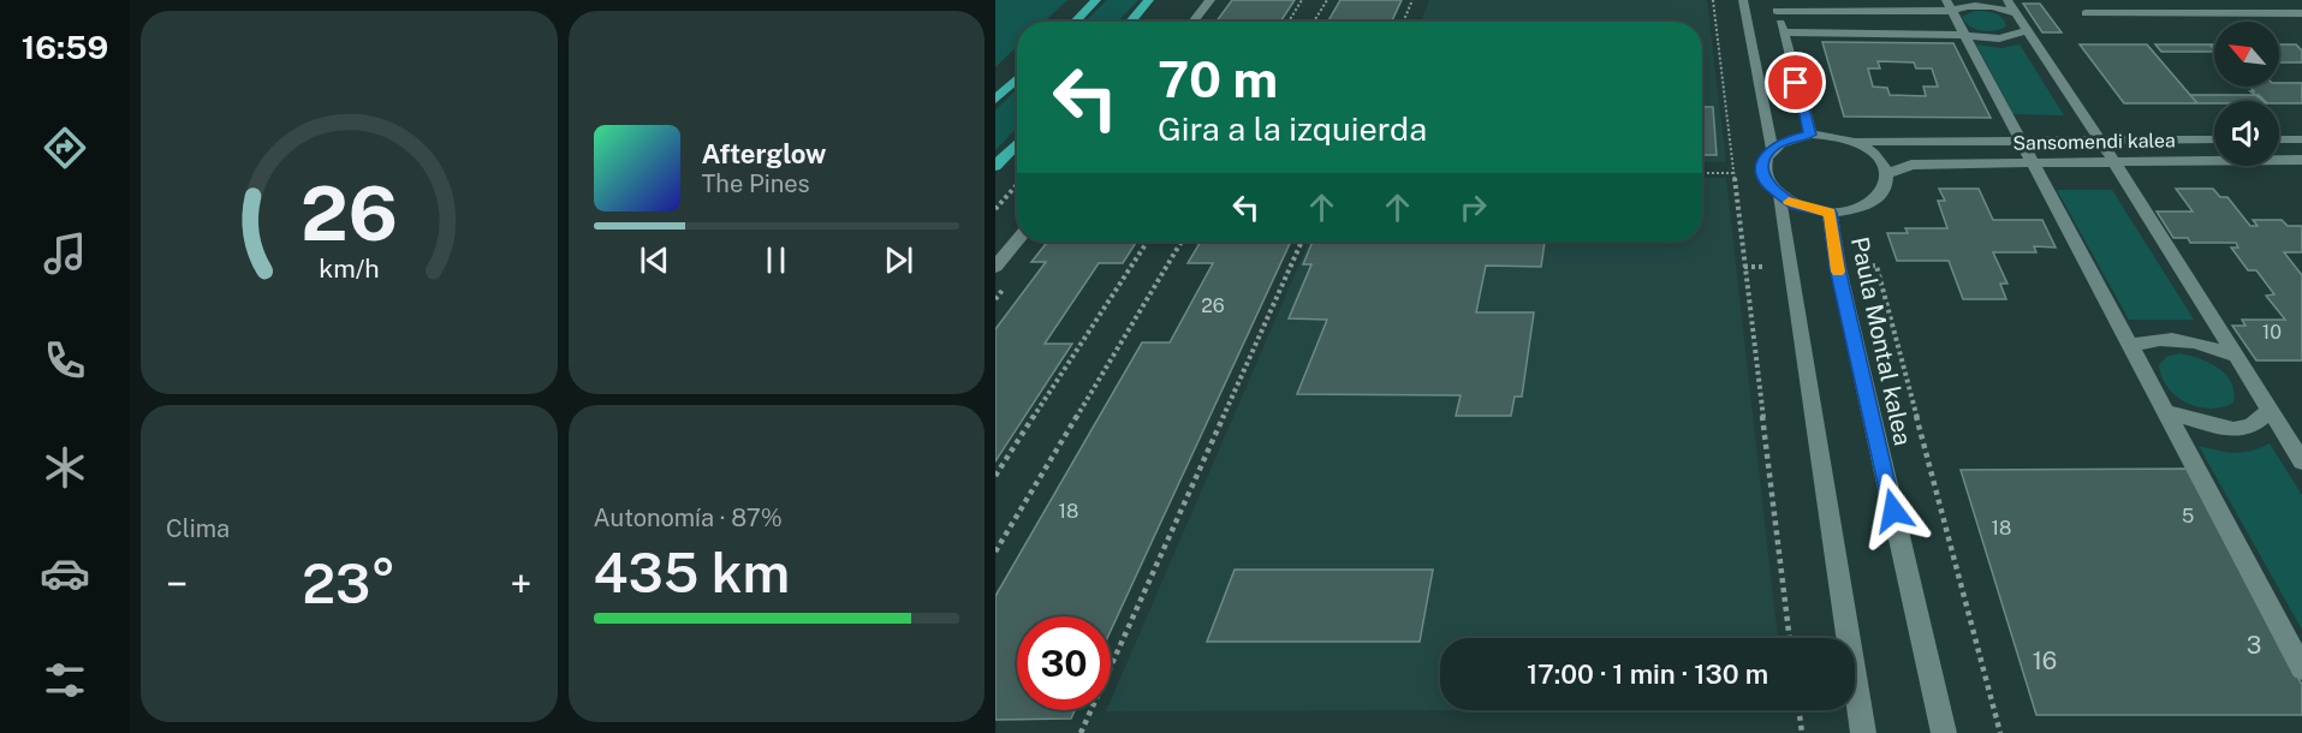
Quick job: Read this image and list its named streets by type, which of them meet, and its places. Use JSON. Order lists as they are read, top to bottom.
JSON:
{
  "streets": {
    "street": ["Sansomendi kalea", "Paula Montal kalea"]
  },
  "crossings": [
    ["Sansomendi kalea", "Paula Montal kalea"]
  ],
  "house_numbers": [
    "26",
    "10",
    "18",
    "5",
    "18",
    "3",
    "16"
  ],
  "north": "top left",
  "page": {
    "tabs": "16:59",
    "turn": ["70 m", "Gira a la izquierda"],
    "song": ["Afterglow", "The Pines"],
    "tile": [
      "Clima",
      ["Autonomía · 87%", "435 km"]
    ],
    "heat": ["−", "23°", "+"],
    "limit": "30",
    "trip": "17:00 · 1 min · 130 m",
    "gauge": ["26", "km/h"]
  }
}
